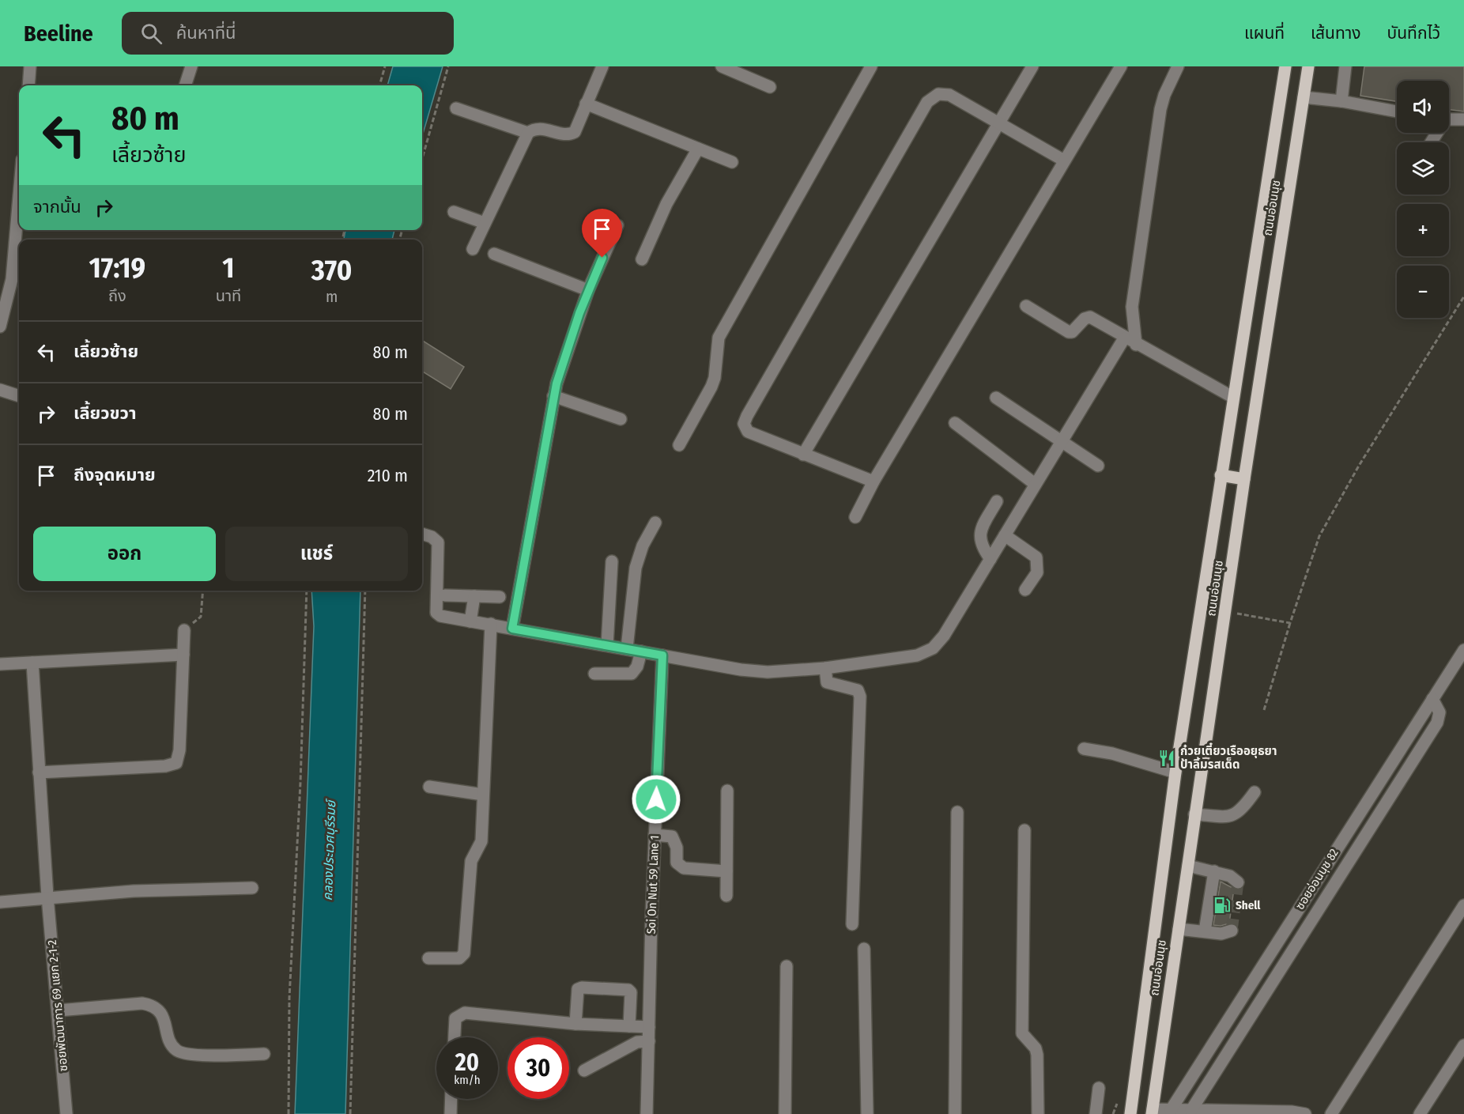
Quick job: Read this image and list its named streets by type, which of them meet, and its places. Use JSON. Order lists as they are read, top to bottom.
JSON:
{
  "streets": {
    "main road": ["ถนนอ่อนนุช"],
    "street": ["ซอยอ่อนนุช 82", "Soi On Nut 59 Lane 1", "ซอยพัฒนาการ 69 แยก 2-1-2"]
  },
  "water": ["คลองประเวศบุรีรมย์"],
  "places": {
    "restaurant": ["ก๋วยเตี๋ยวเรืออยุธยา ป้าลิ้มรสเด็ด"],
    "fuel station": ["Shell"]
  },
  "page": {
    "header": "Beeline",
    "search": "ค้นหาที่นี่",
    "nav": ["แผนที่", "เส้นทาง", "บันทึกไว้"],
    "map_buttons": ["+", "−"],
    "turn": ["80 m", "เลี้ยวซ้าย"],
    "then": "จากนั้น",
    "eta": [
      "17:19",
      "ถึง",
      "1",
      "นาที",
      "370",
      "m"
    ],
    "list": [
      {
        "name": "เลี้ยวซ้าย",
        "value": "80 m"
      },
      {
        "name": "เลี้ยวขวา",
        "value": "80 m"
      },
      {
        "name": "ถึงจุดหมาย",
        "value": "210 m"
      }
    ],
    "buttons": ["ออก", "แชร์"],
    "speed": "20 km/h",
    "limit": "30"
  }
}
